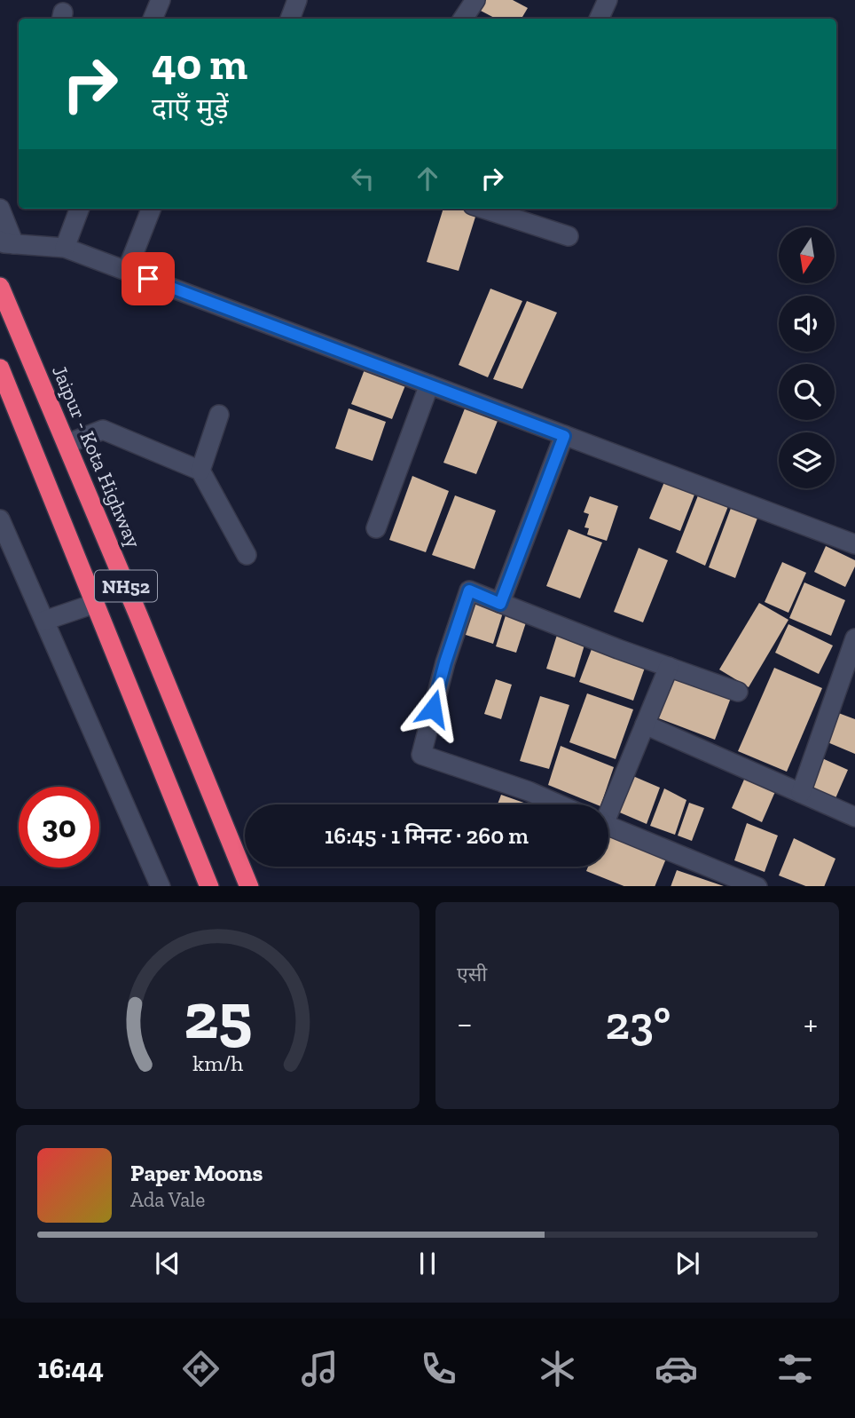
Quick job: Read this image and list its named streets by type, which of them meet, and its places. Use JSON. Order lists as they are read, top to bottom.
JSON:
{
  "streets": {
    "highway": ["Jaipur - Kota Highway", "NH52"]
  },
  "north": "bottom",
  "page": {
    "turn": ["40 m", "दाएँ मुड़ें"],
    "limit": "30",
    "trip": "16:45 · 1 मिनट · 260 m",
    "tile": "एसी",
    "heat": ["−", "23°", "+"],
    "song": ["Paper Moons", "Ada Vale"],
    "tabs": "16:44",
    "gauge": ["25", "km/h"]
  }
}
